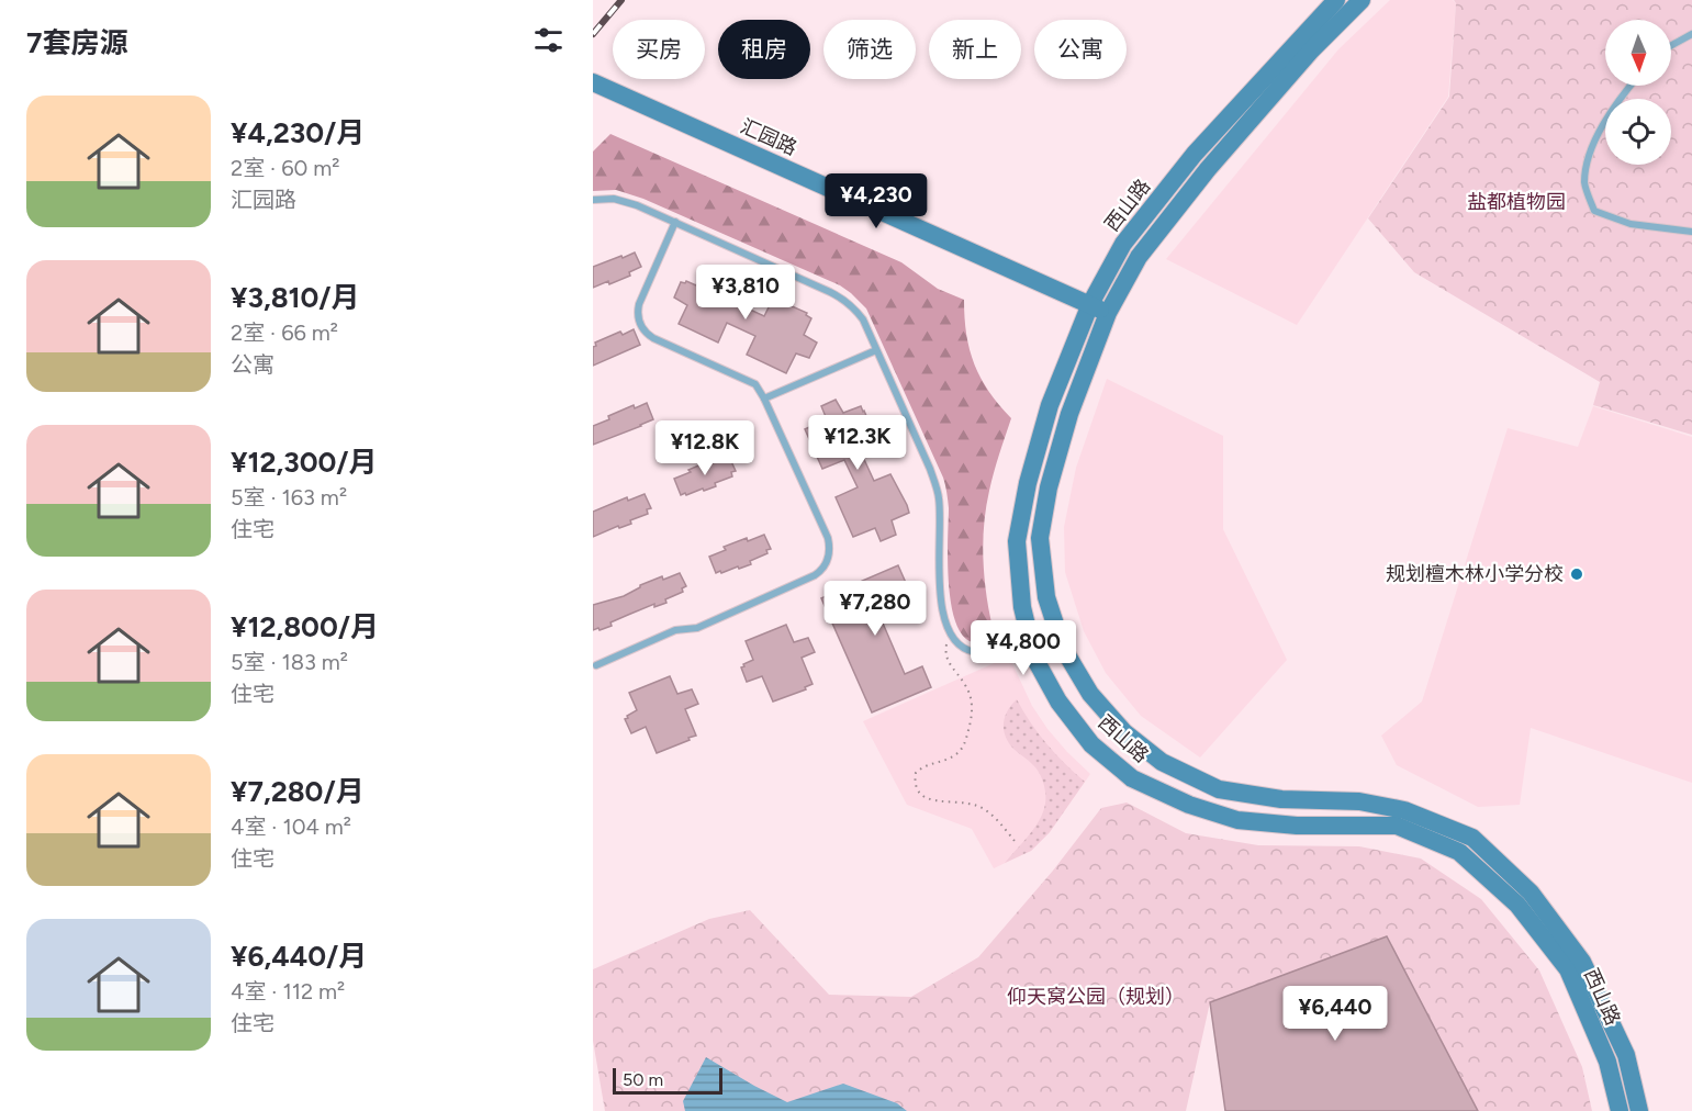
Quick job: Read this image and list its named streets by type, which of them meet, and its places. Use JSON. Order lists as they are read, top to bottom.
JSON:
{
  "streets": {
    "main road": ["汇园路", "西山路"]
  },
  "crossings": [
    ["汇园路", "西山路"]
  ],
  "parks": ["盐都植物园", "仰天窝公园（规划）"],
  "places": ["规划檀木林小学分校"],
  "scale_bar": "50 m",
  "north": "bottom",
  "page": {
    "heading": "7套房源",
    "chip": [
      "买房",
      "租房",
      "筛选",
      "新上",
      "公寓"
    ],
    "list": [
      {
        "name": "¥4,230/月",
        "note": "2室 · 60 m² · 汇园路"
      },
      {
        "name": "¥3,810/月",
        "note": "2室 · 66 m² · 公寓"
      },
      {
        "name": "¥12,300/月",
        "note": "5室 · 163 m² · 住宅"
      },
      {
        "name": "¥12,800/月",
        "note": "5室 · 183 m² · 住宅"
      },
      {
        "name": "¥7,280/月",
        "note": "4室 · 104 m² · 住宅"
      },
      {
        "name": "¥6,440/月",
        "note": "4室 · 112 m² · 住宅"
      }
    ],
    "price": [
      "¥4,230",
      "¥3,810",
      "¥12.3K",
      "¥12.8K",
      "¥7,280",
      "¥4,800",
      "¥6,440"
    ],
    "scale": "50 m"
  }
}
